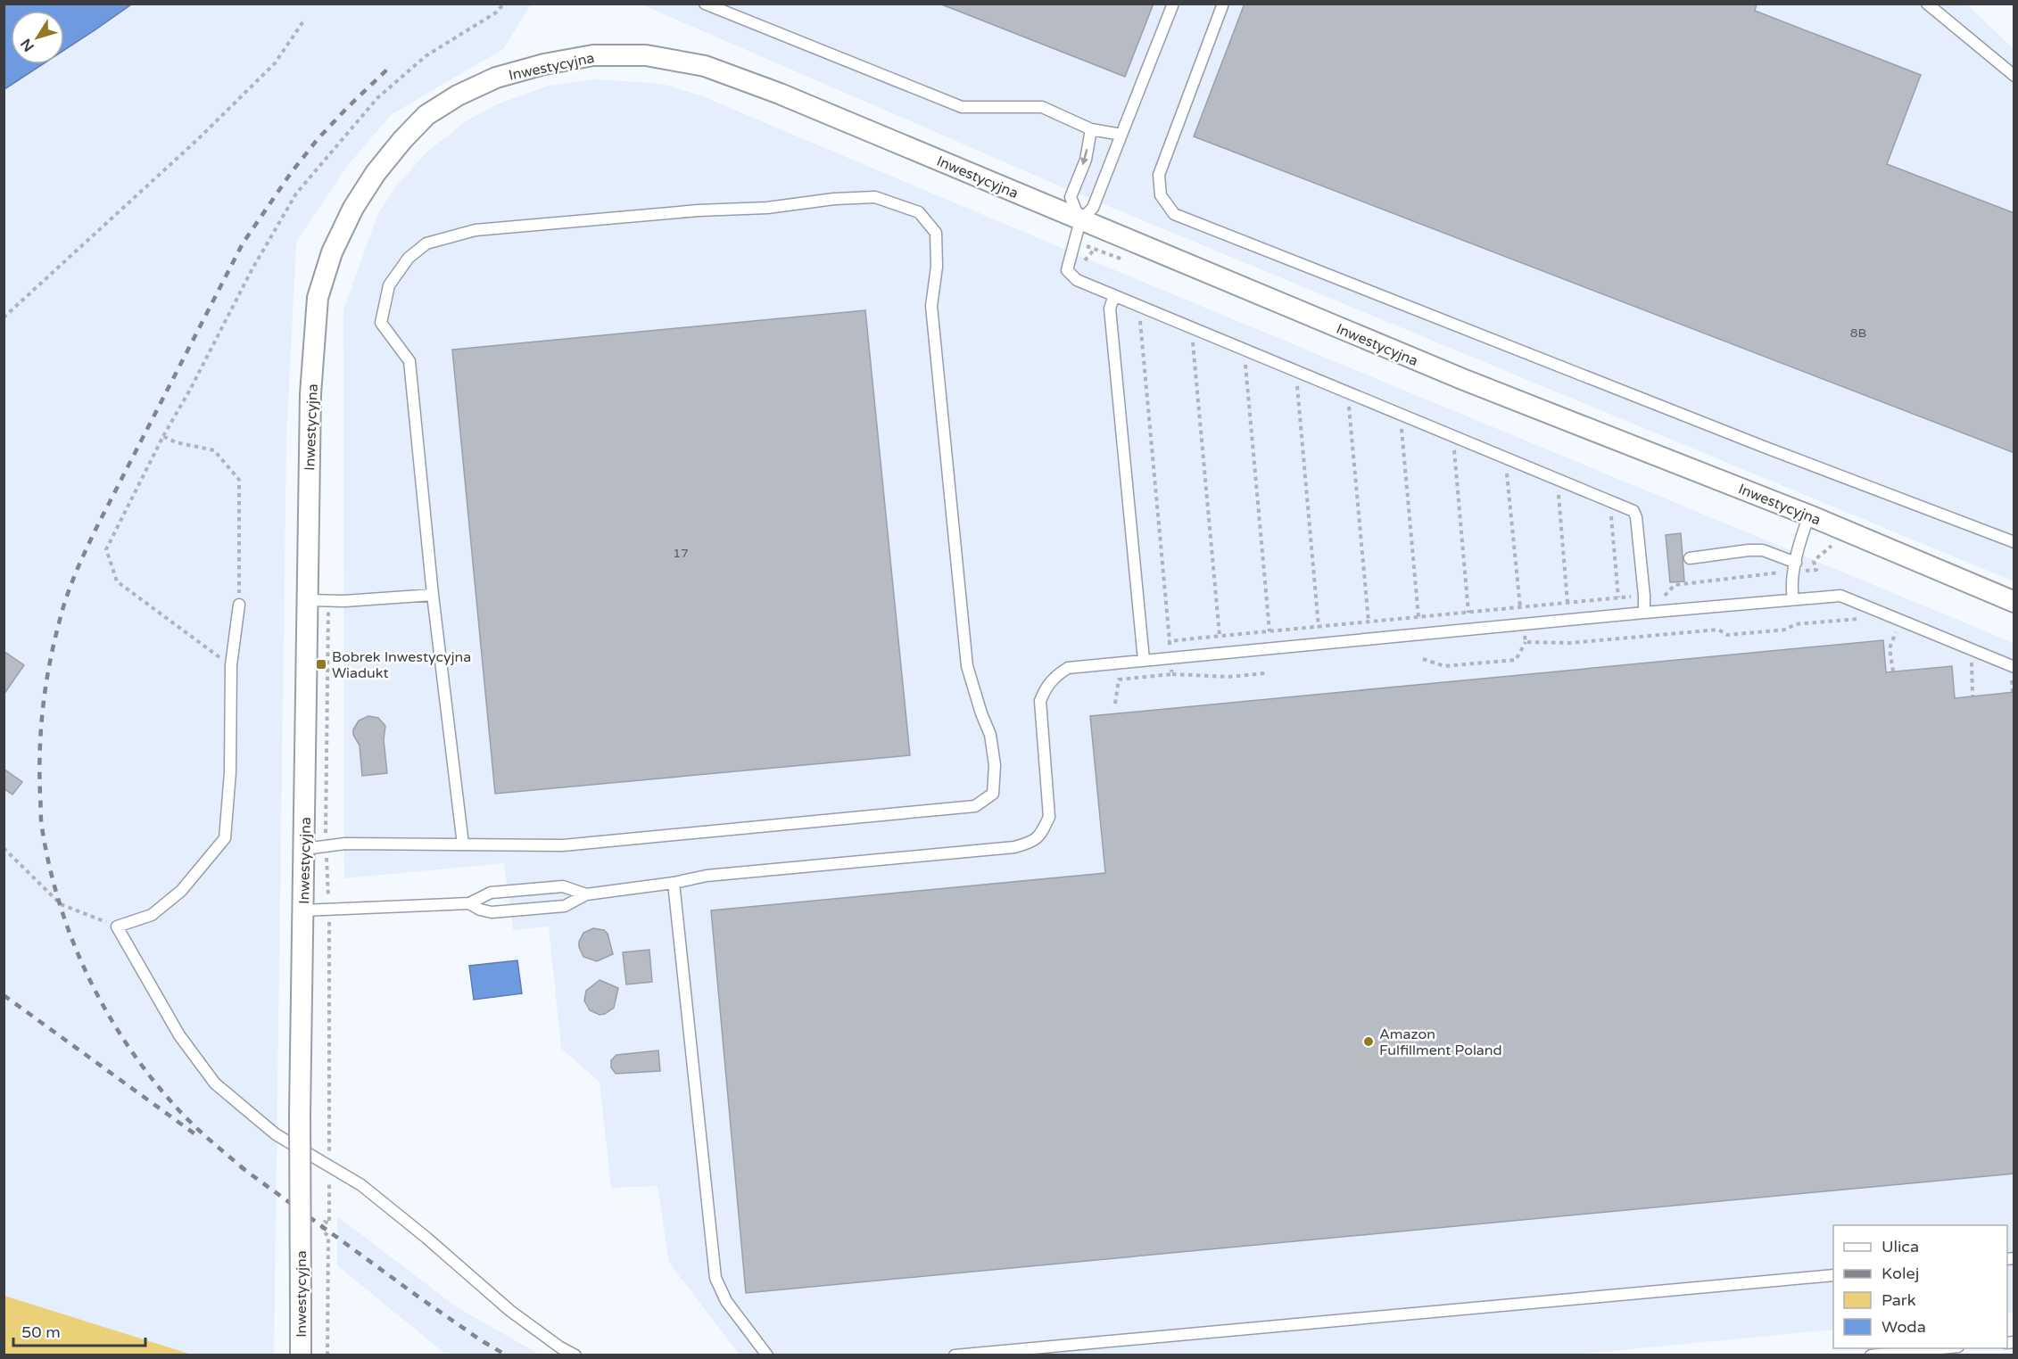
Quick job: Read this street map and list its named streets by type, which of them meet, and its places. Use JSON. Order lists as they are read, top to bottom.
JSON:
{
  "streets": {
    "street": ["Inwestycyjna"]
  },
  "places": {
    "transit": ["Bobrek Inwestycyjna Wiadukt"],
    "other": ["Amazon Fulfillment Poland"]
  },
  "house_numbers": ["8B", "17"],
  "legend": [
    "Ulica",
    "Kolej",
    "Park",
    "Woda"
  ],
  "scale_bar": "50 m",
  "north": "bottom left"
}
